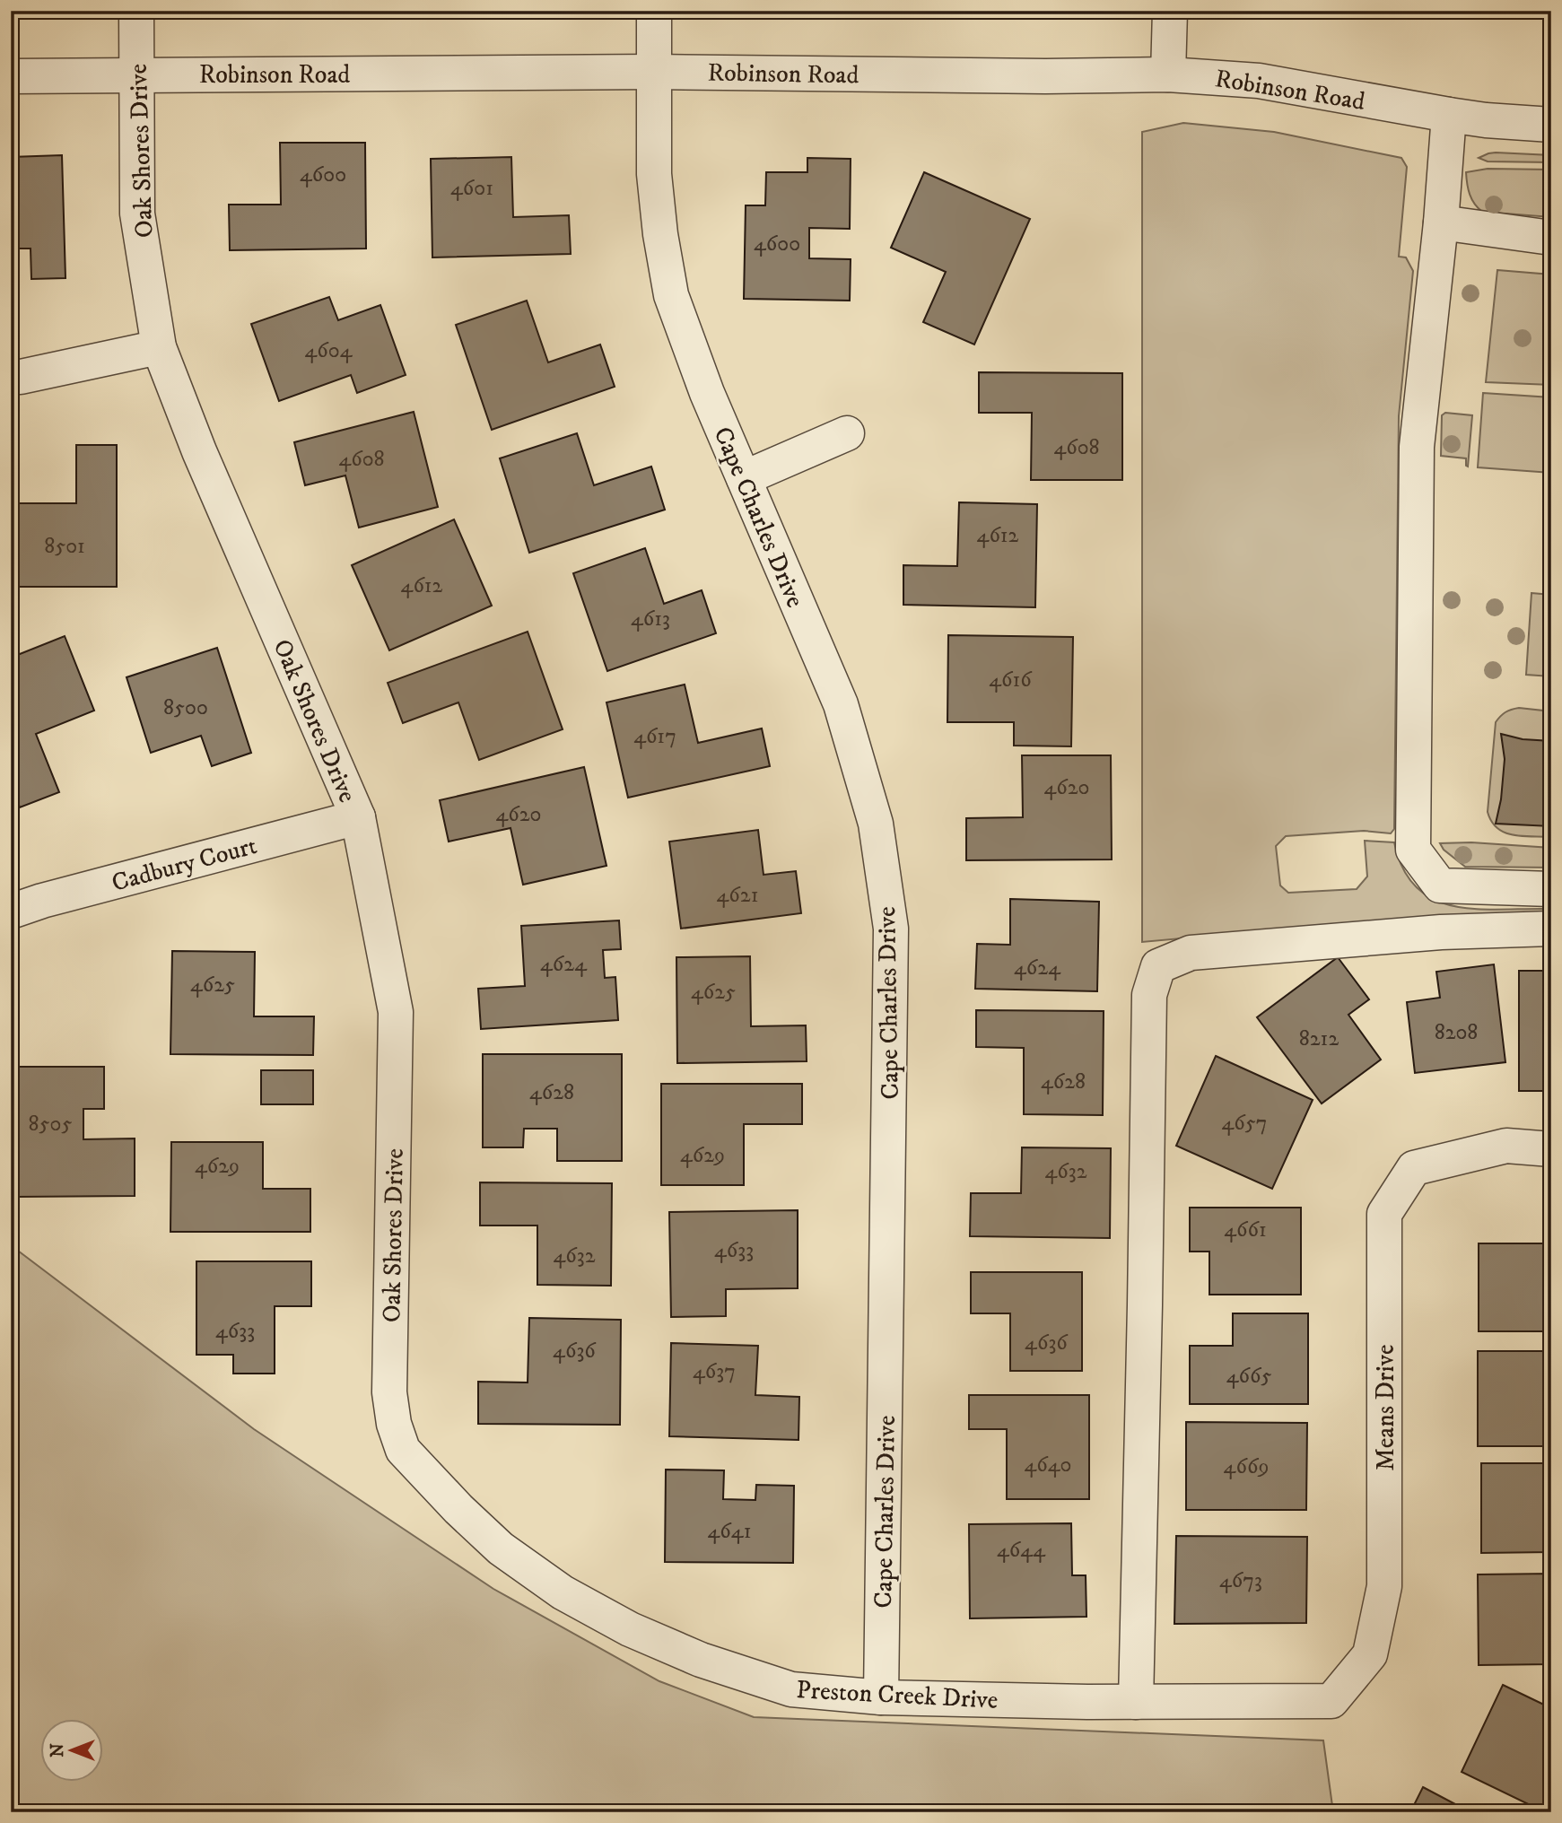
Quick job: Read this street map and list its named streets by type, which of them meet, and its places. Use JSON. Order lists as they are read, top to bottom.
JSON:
{
  "streets": {
    "street": [
      "Robinson Road",
      "Oak Shores Drive",
      "Cape Charles Drive",
      "Cadbury Court",
      "Means Drive",
      "Preston Creek Drive"
    ]
  },
  "crossings": [
    ["Robinson Road", "Oak Shores Drive"],
    ["Robinson Road", "Cape Charles Drive"],
    ["Oak Shores Drive", "Cadbury Court"],
    ["Oak Shores Drive", "Preston Creek Drive"],
    ["Cape Charles Drive", "Preston Creek Drive"],
    ["Means Drive", "Preston Creek Drive"]
  ],
  "house_numbers": [
    "4600",
    "4601",
    "4600",
    "4604",
    "4608",
    "4608",
    "4612",
    "8501",
    "4612",
    "4613",
    "4616",
    "8500",
    "4617",
    "4620",
    "4620",
    "4621",
    "4624",
    "4624",
    "4625",
    "4625",
    "8208",
    "8212",
    "4628",
    "4628",
    "4657",
    "8505",
    "4629",
    "4629",
    "4632",
    "4661",
    "4633",
    "4632",
    "4633",
    "4636",
    "4636",
    "4637",
    "4665",
    "4640",
    "4669",
    "4641",
    "4644",
    "4673"
  ],
  "north": "left"
}
